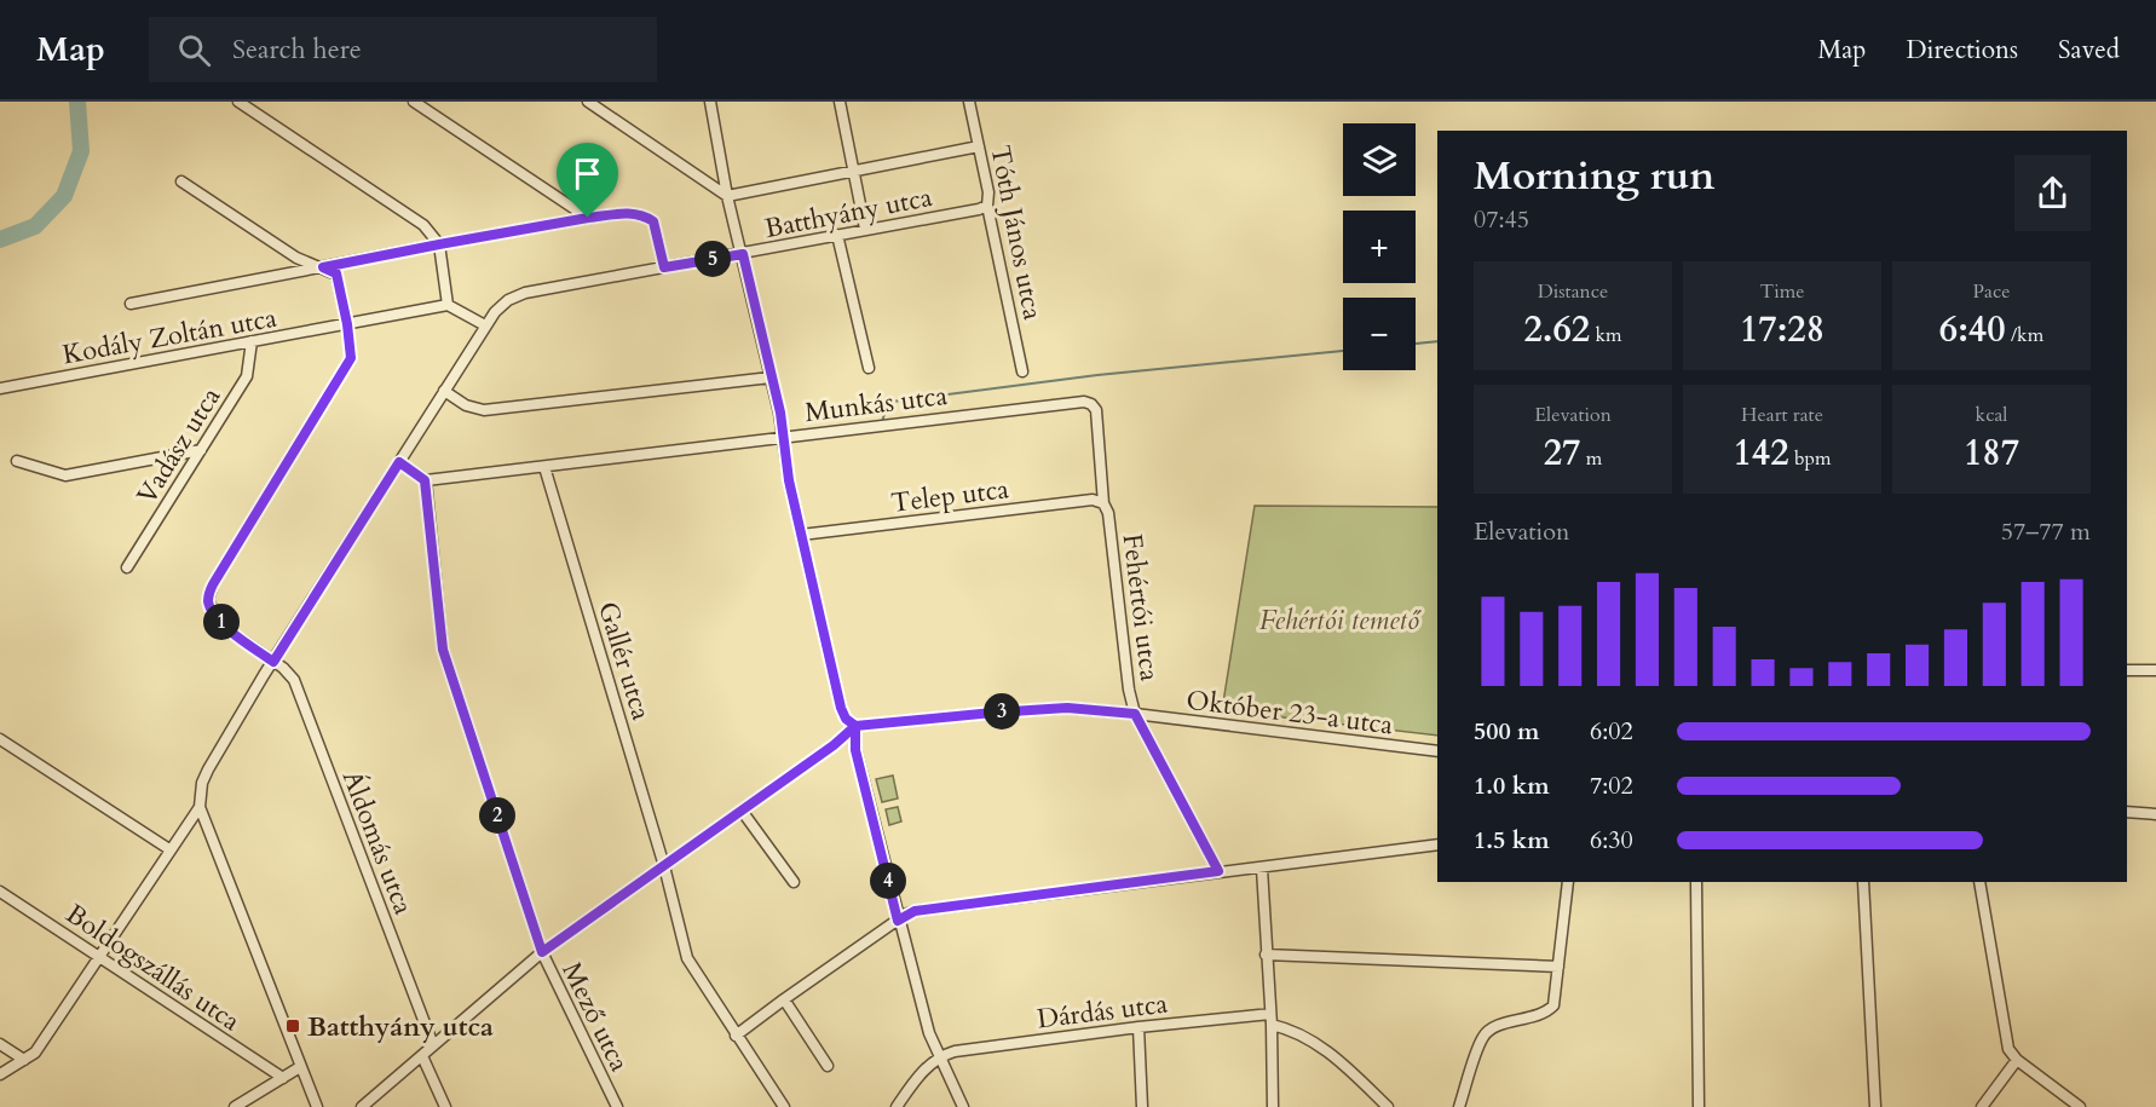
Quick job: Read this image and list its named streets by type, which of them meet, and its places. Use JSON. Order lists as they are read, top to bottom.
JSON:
{
  "streets": {
    "street": [
      "Batthyány utca",
      "Tóth János utca",
      "Kodály Zoltán utca",
      "Munkás utca",
      "Vadász utca",
      "Telep utca",
      "Fehértói utca",
      "Gallér utca",
      "Október 23-a utca",
      "Áldomás utca",
      "Boldogszállás utca",
      "Dárdás utca",
      "Mező utca"
    ]
  },
  "crossings": [
    ["Batthyány utca", "Tóth János utca"],
    ["Batthyány utca", "Áldomás utca"],
    ["Kodály Zoltán utca", "Vadász utca"],
    ["Kodály Zoltán utca", "Áldomás utca"],
    ["Munkás utca", "Telep utca"],
    ["Munkás utca", "Fehértói utca"],
    ["Munkás utca", "Gallér utca"],
    ["Munkás utca", "Mező utca"],
    ["Telep utca", "Fehértói utca"],
    ["Fehértói utca", "Október 23-a utca"]
  ],
  "parks": ["Fehértói temető"],
  "places": {
    "transit": ["Batthyány utca"]
  },
  "page": {
    "header": "Map",
    "search": "Search here",
    "nav": ["Map", "Directions", "Saved"],
    "map_buttons": ["+", "−"],
    "heading": ["Morning run", "07:45"],
    "pins": [
      "5",
      "1",
      "3",
      "2",
      "4"
    ],
    "stats": [
      ["Distance", "2.62 km"],
      ["Time", "17:28"],
      ["Pace", "6:40 /km"],
      ["Elevation", "27 m"],
      ["Heart rate", "142 bpm"],
      ["kcal", "187"]
    ],
    "chart": ["Elevation", "57–77 m"],
    "list": [
      {
        "name": "500 m",
        "note": "6:02"
      },
      {
        "name": "1.0 km",
        "note": "7:02"
      },
      {
        "name": "1.5 km",
        "note": "6:30"
      }
    ]
  }
}
